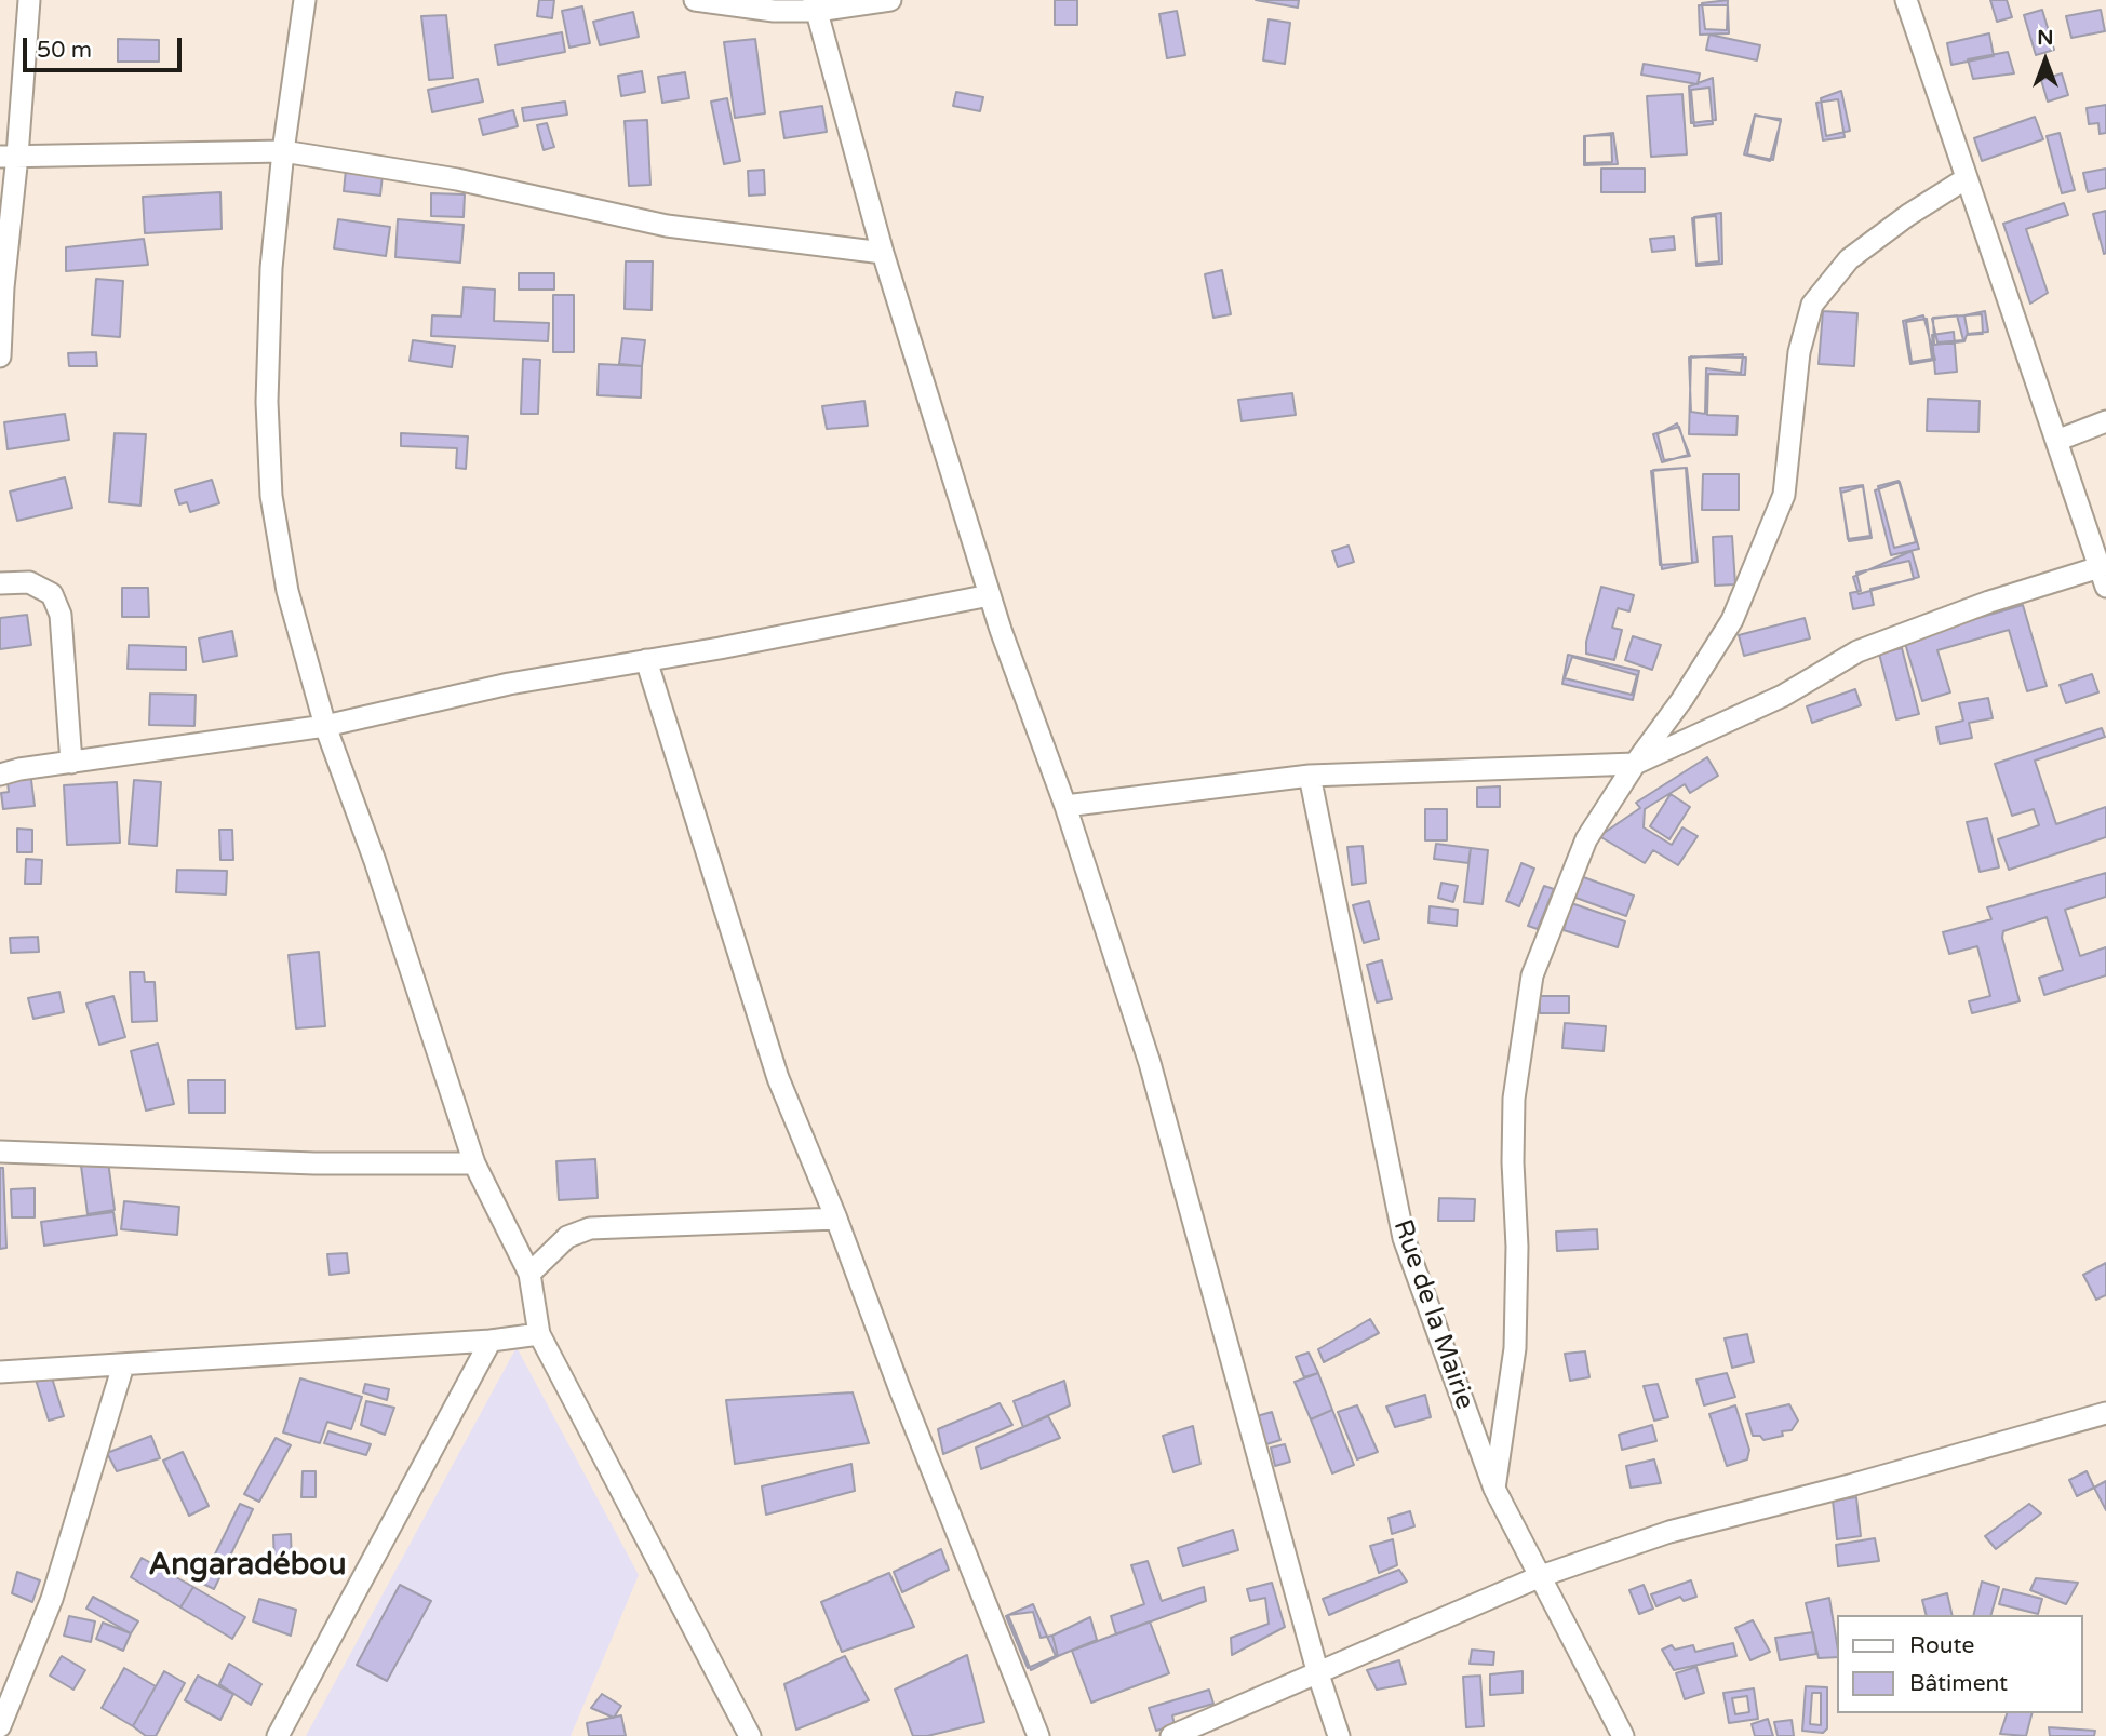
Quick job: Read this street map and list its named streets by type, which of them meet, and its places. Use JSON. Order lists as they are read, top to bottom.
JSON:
{
  "streets": {
    "street": ["Rue de la Mairie"]
  },
  "districts": ["Angaradébou"],
  "legend": ["Route", "Bâtiment"],
  "scale_bar": "50 m",
  "north": "top"
}
